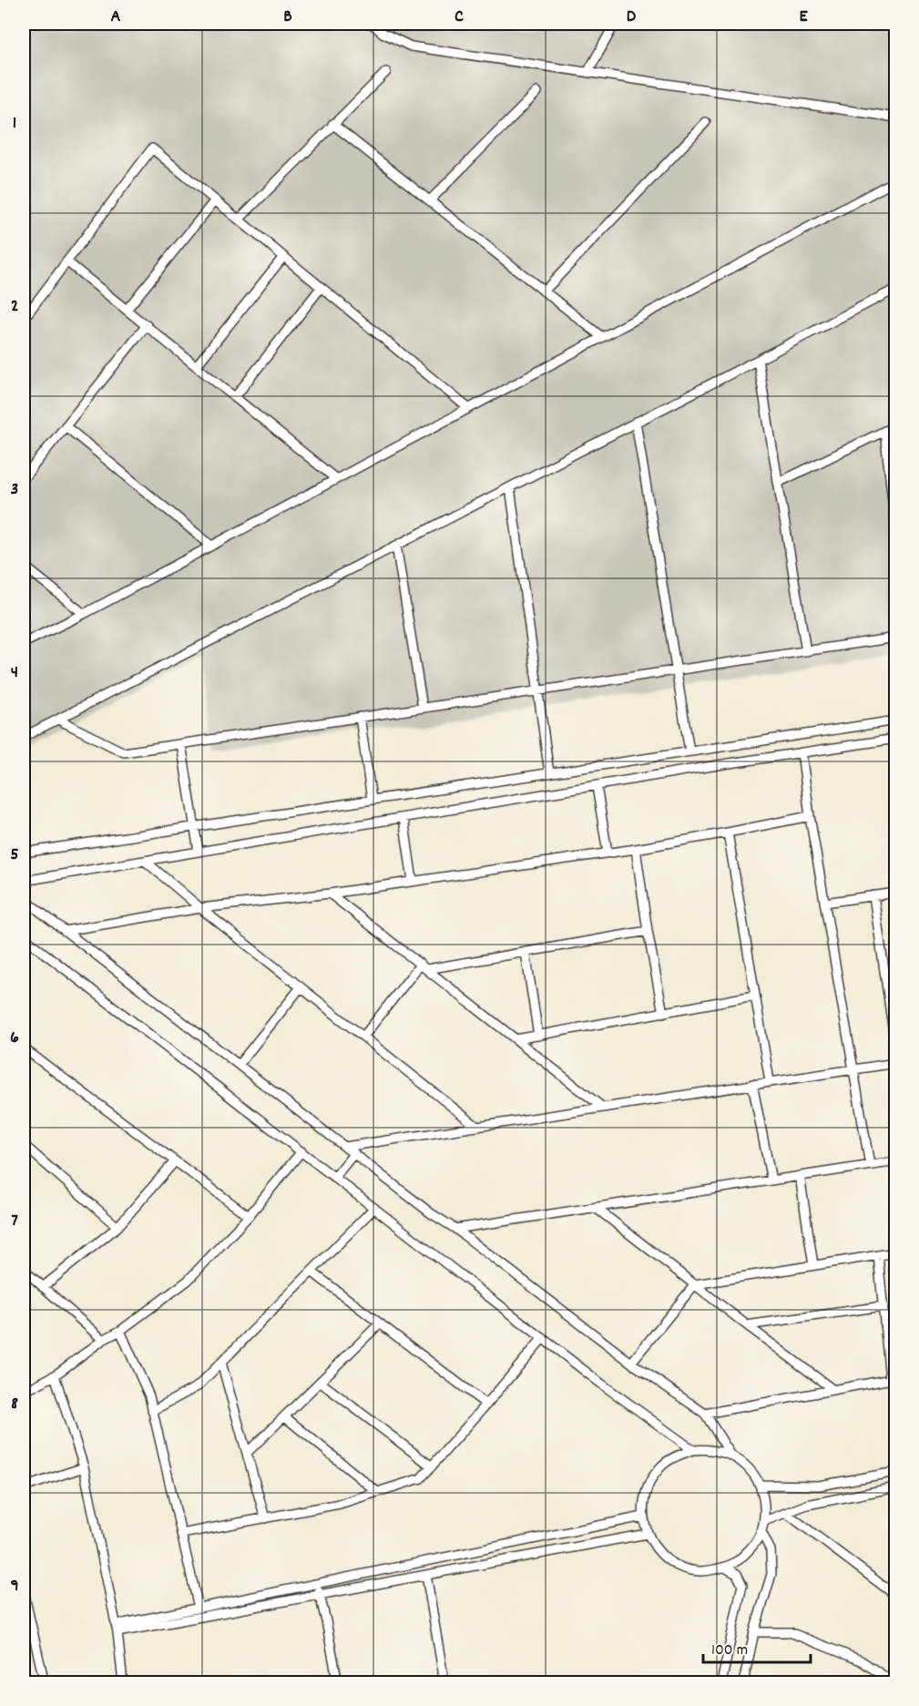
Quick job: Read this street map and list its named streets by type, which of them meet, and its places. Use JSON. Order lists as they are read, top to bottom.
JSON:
{
  "scale_bar": "100 m",
  "grid": {
    "columns": [
      "A",
      "B",
      "C",
      "D",
      "E"
    ],
    "rows": [
      "1",
      "2",
      "3",
      "4",
      "5",
      "6",
      "7",
      "8",
      "9"
    ]
  }
}
